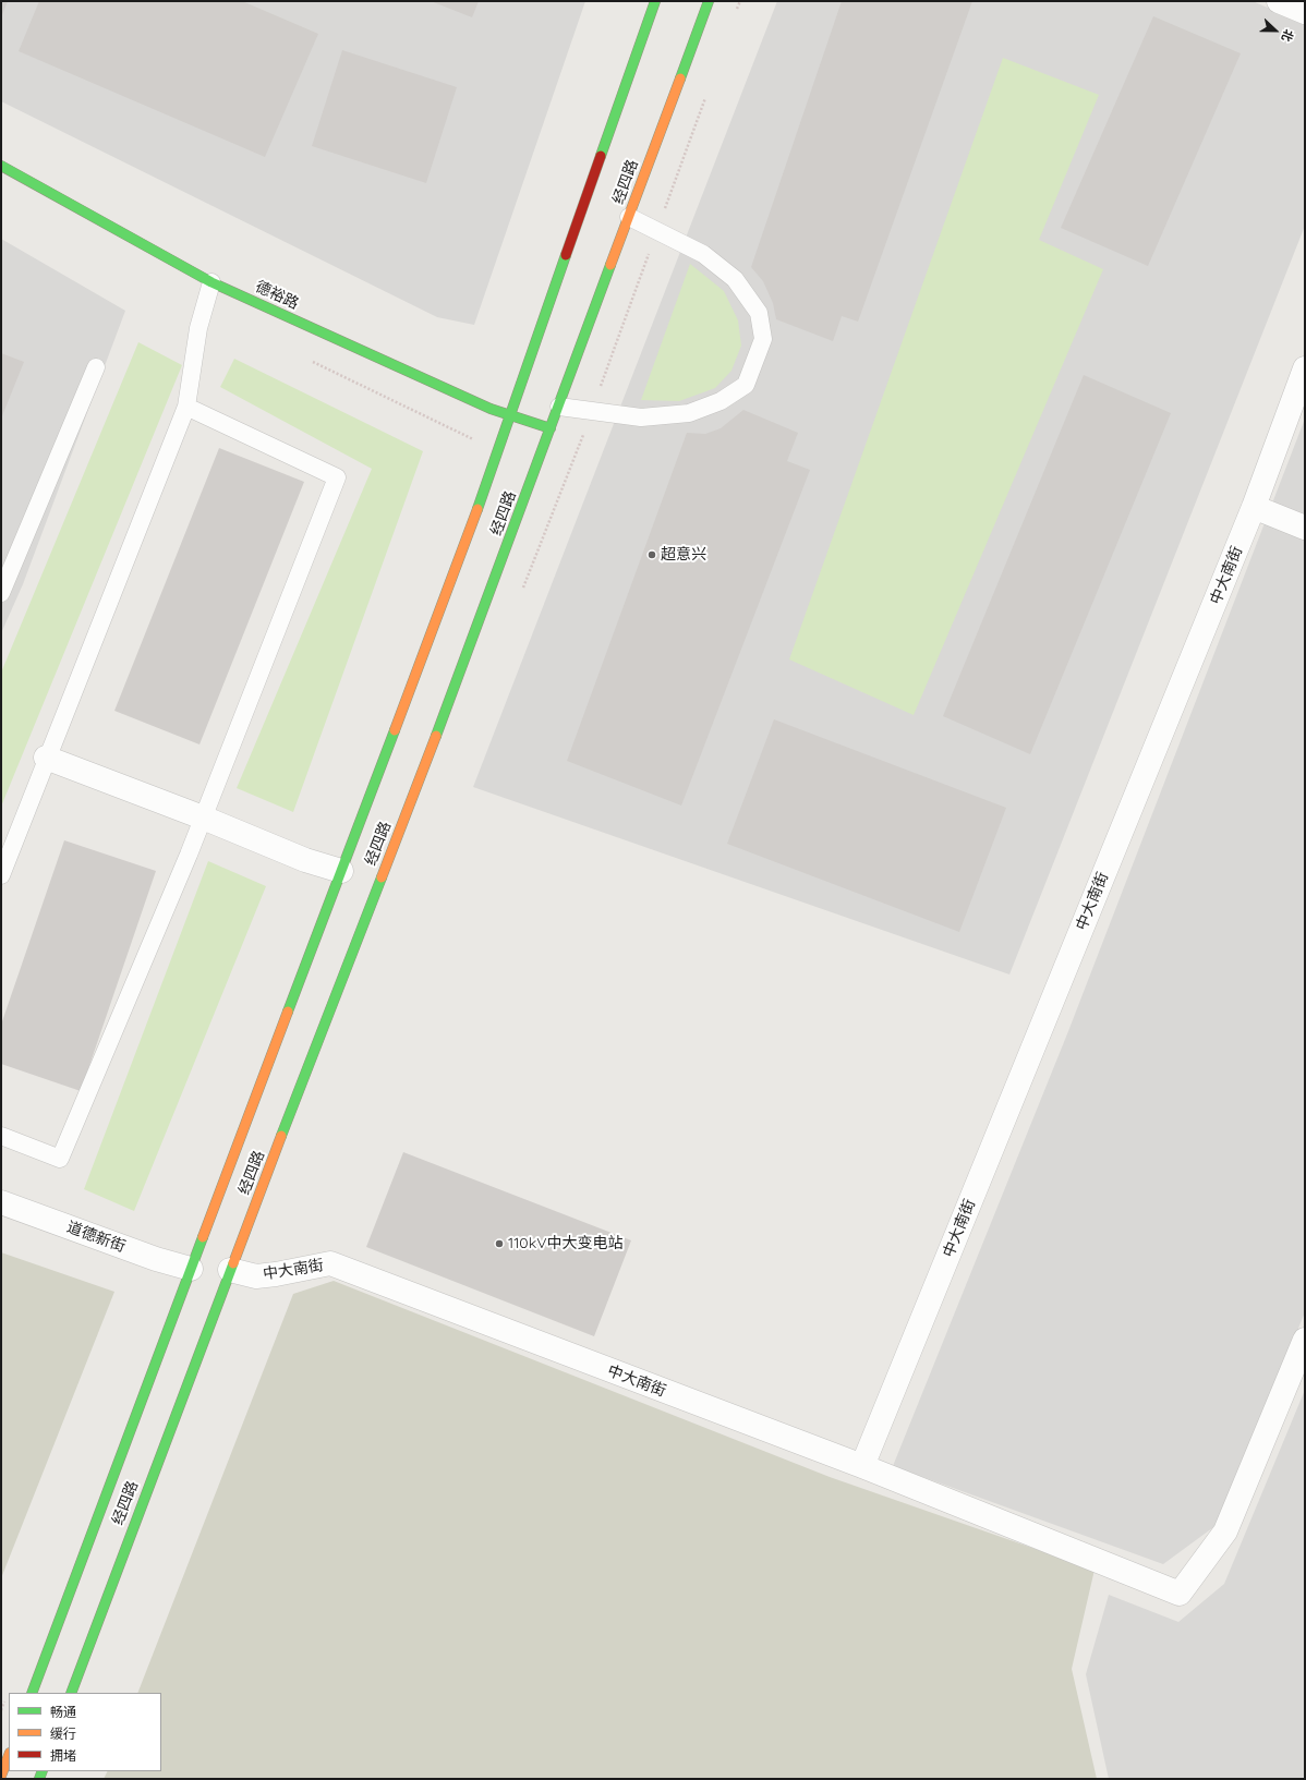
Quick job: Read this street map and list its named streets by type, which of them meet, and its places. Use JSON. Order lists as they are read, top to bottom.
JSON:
{
  "streets": {
    "main road": ["经四路", "德裕路"],
    "street": ["中大南街", "道德新街"]
  },
  "crossings": [
    ["经四路", "德裕路"],
    ["经四路", "中大南街"],
    ["经四路", "道德新街"]
  ],
  "places": ["超意兴", "110kV中大变电站"],
  "legend": ["畅通", "缓行", "拥堵"],
  "north": "right"
}
